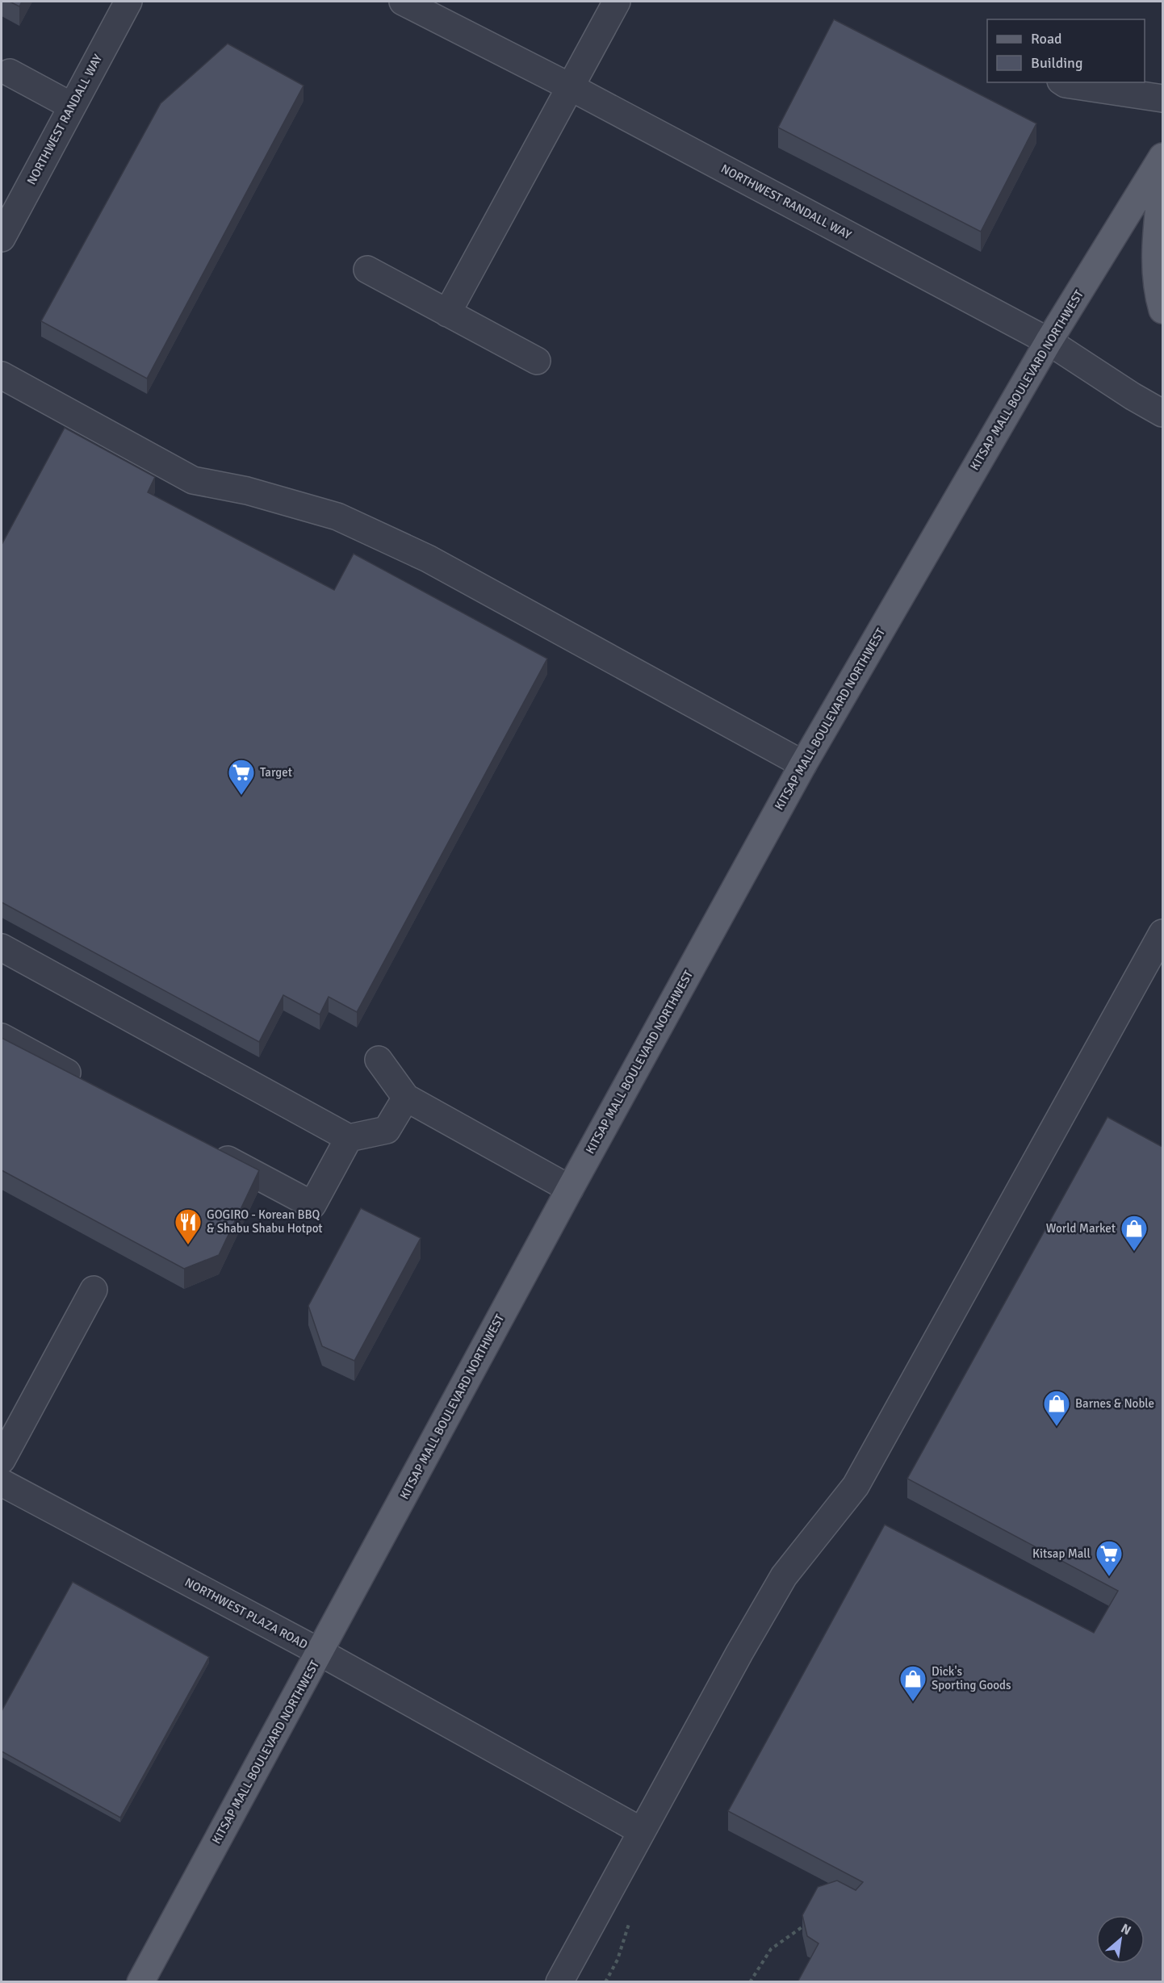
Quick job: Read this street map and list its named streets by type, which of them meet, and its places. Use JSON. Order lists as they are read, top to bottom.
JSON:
{
  "streets": {
    "main road": ["KITSAP MALL BOULEVARD NORTHWEST"],
    "street": ["NORTHWEST RANDALL WAY", "NORTHWEST PLAZA ROAD"]
  },
  "crossings": [
    ["NORTHWEST RANDALL WAY", "KITSAP MALL BOULEVARD NORTHWEST"],
    ["KITSAP MALL BOULEVARD NORTHWEST", "NORTHWEST PLAZA ROAD"]
  ],
  "places": {
    "supermarket": ["Target", "Kitsap Mall"],
    "restaurant": ["GOGIRO - Korean BBQ & Shabu Shabu Hotpot"],
    "shop": ["World Market", "Barnes & Noble", "Dick's Sporting Goods"]
  },
  "legend": ["Road", "Building"],
  "north": "top right"
}
